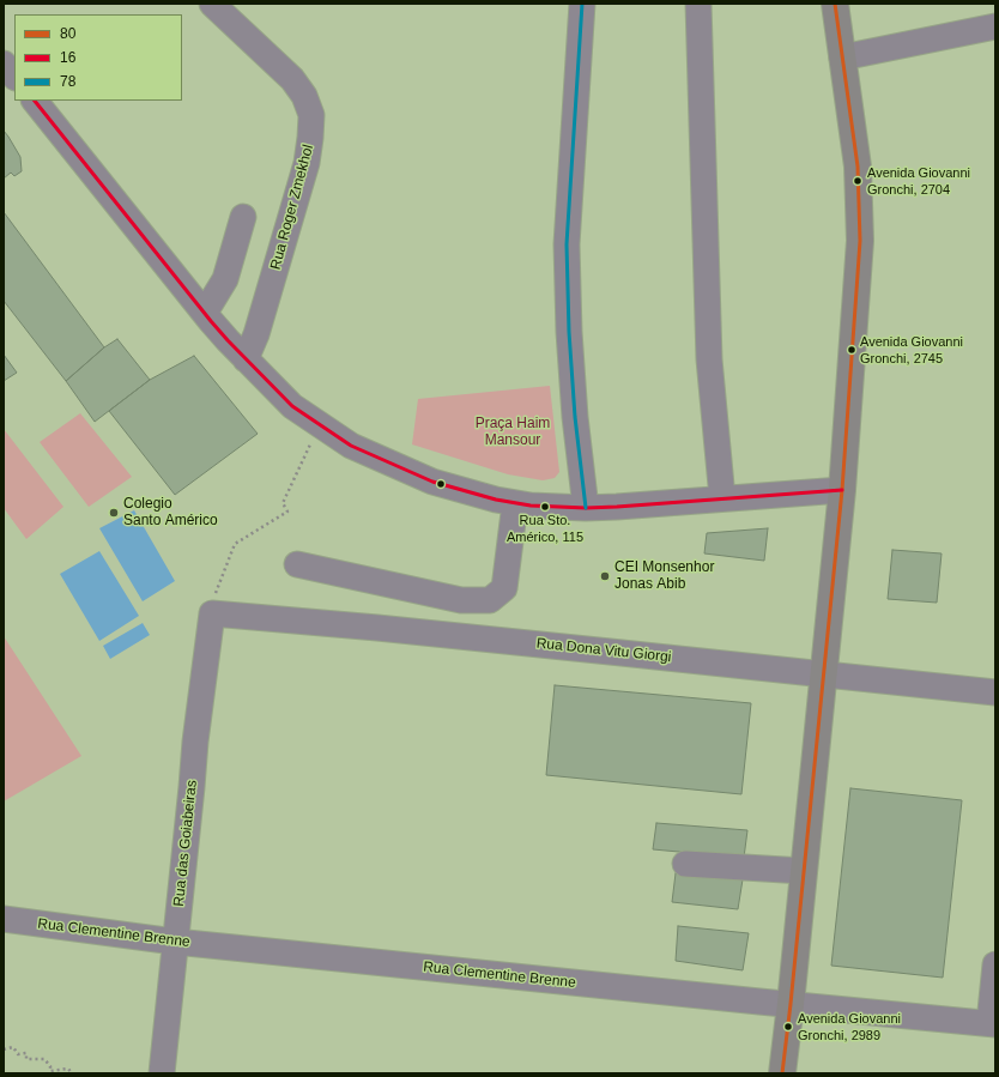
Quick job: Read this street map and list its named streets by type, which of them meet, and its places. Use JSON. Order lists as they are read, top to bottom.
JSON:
{
  "streets": {
    "street": [
      "Rua Roger Zmekhol",
      "Rua Dona Vitu Giorgi",
      "Rua das Goiabeiras",
      "Rua Clementine Brenne"
    ]
  },
  "crossings": [
    ["Rua Dona Vitu Giorgi", "Rua das Goiabeiras"],
    ["Rua das Goiabeiras", "Rua Clementine Brenne"]
  ],
  "parks": ["Praça Haim Mansour"],
  "places": [
    "Avenida Giovanni Gronchi, 2704",
    "Avenida Giovanni Gronchi, 2745",
    "Rua Sto. Américo, 115",
    "Colegio Santo Américo",
    "CEI Monsenhor Jonas Abib",
    "Avenida Giovanni Gronchi, 2989"
  ],
  "lines": ["transit line 80", "transit line 78", "transit line 16"],
  "legend": ["80", "16", "78"]
}
